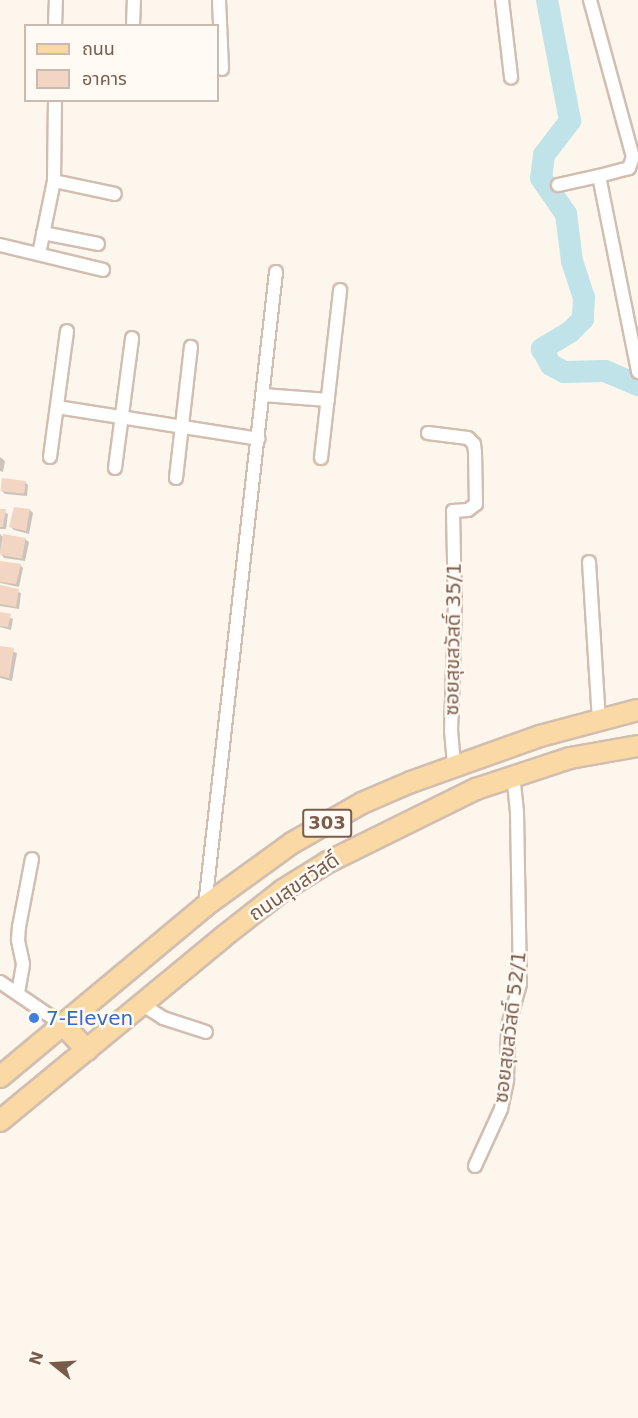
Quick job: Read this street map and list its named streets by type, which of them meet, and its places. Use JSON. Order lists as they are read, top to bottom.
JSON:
{
  "streets": {
    "main road": ["303", "ถนนสุขสวัสดิ์"],
    "street": ["ซอยสุขสวัสดิ์ 35/1", "ซอยสุขสวัสดิ์ 52/1"]
  },
  "crossings": [
    ["ซอยสุขสวัสดิ์ 35/1", "ถนนสุขสวัสดิ์"],
    ["ถนนสุขสวัสดิ์", "ซอยสุขสวัสดิ์ 52/1"]
  ],
  "places": ["7-Eleven"],
  "legend": ["ถนน", "อาคาร"],
  "north": "left"
}
